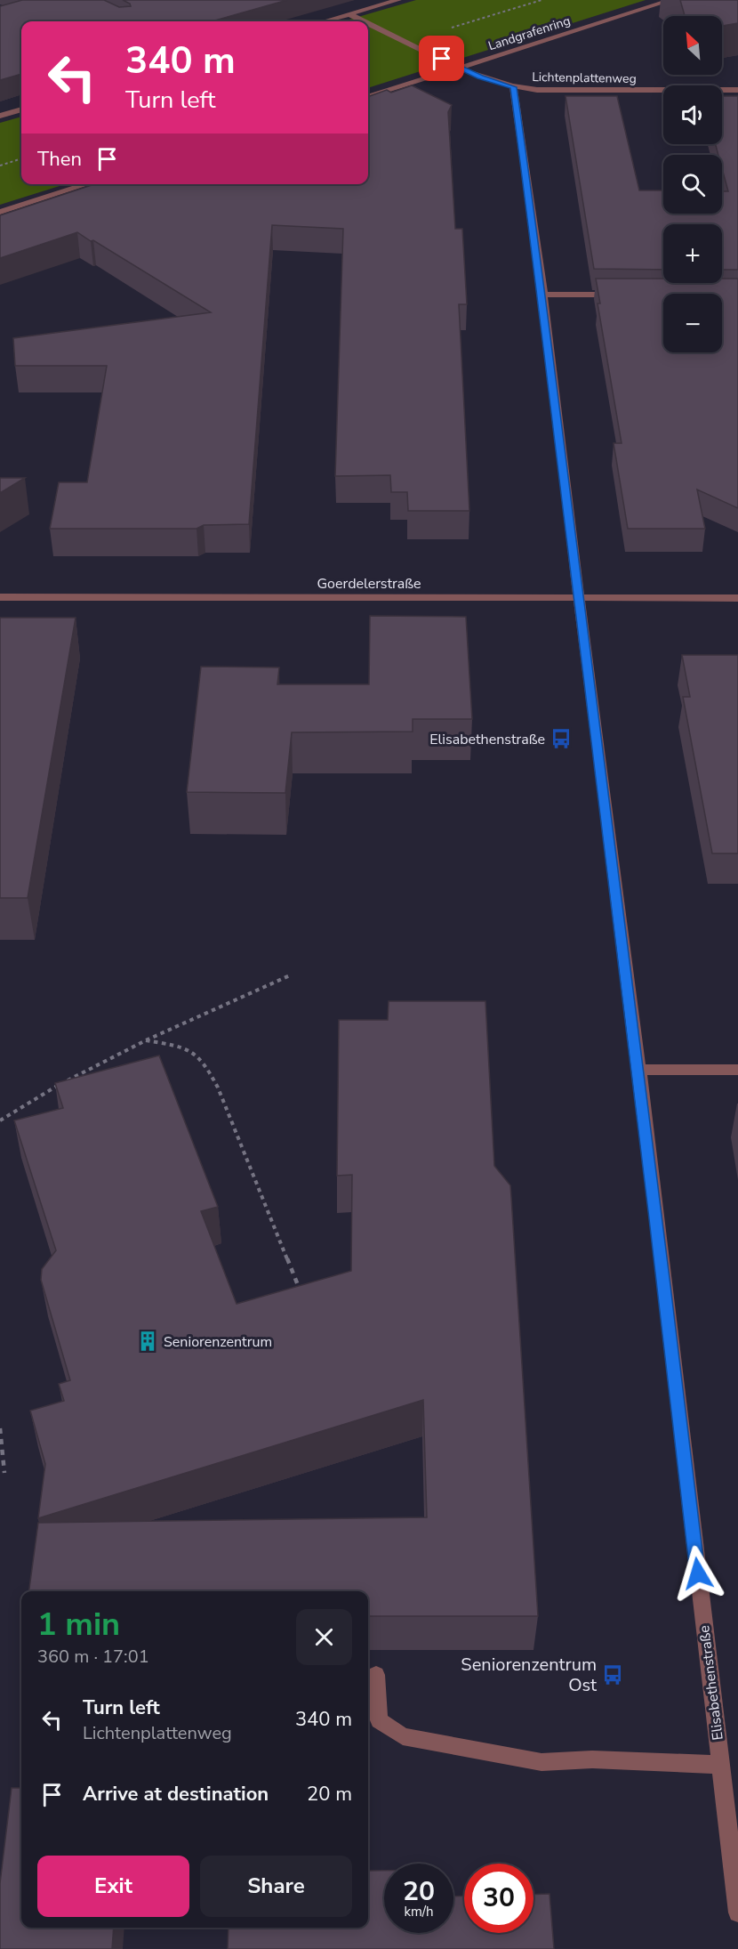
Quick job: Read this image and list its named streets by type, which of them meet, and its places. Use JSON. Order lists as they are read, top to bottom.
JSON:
{
  "streets": {
    "street": [
      "Landgrafenring",
      "Lichtenplattenweg",
      "Goerdelerstraße",
      "Elisabethenstraße"
    ]
  },
  "crossings": [
    ["Landgrafenring", "Lichtenplattenweg"],
    ["Lichtenplattenweg", "Elisabethenstraße"],
    ["Goerdelerstraße", "Elisabethenstraße"]
  ],
  "places": {
    "bus stop": ["Elisabethenstraße", "Seniorenzentrum Ost"],
    "building": ["Seniorenzentrum"]
  },
  "north": "top left",
  "page": {
    "map_buttons": ["+", "−"],
    "turn": ["340 m", "Turn left"],
    "then": "Then",
    "heading": ["1 min", "360 m · 17:01"],
    "list": [
      {
        "name": "Turn left",
        "note": "Lichtenplattenweg",
        "value": "340 m"
      },
      {
        "name": "Arrive at destination",
        "value": "20 m"
      }
    ],
    "buttons": ["Exit", "Share"],
    "speed": "20 km/h",
    "limit": "30"
  }
}
